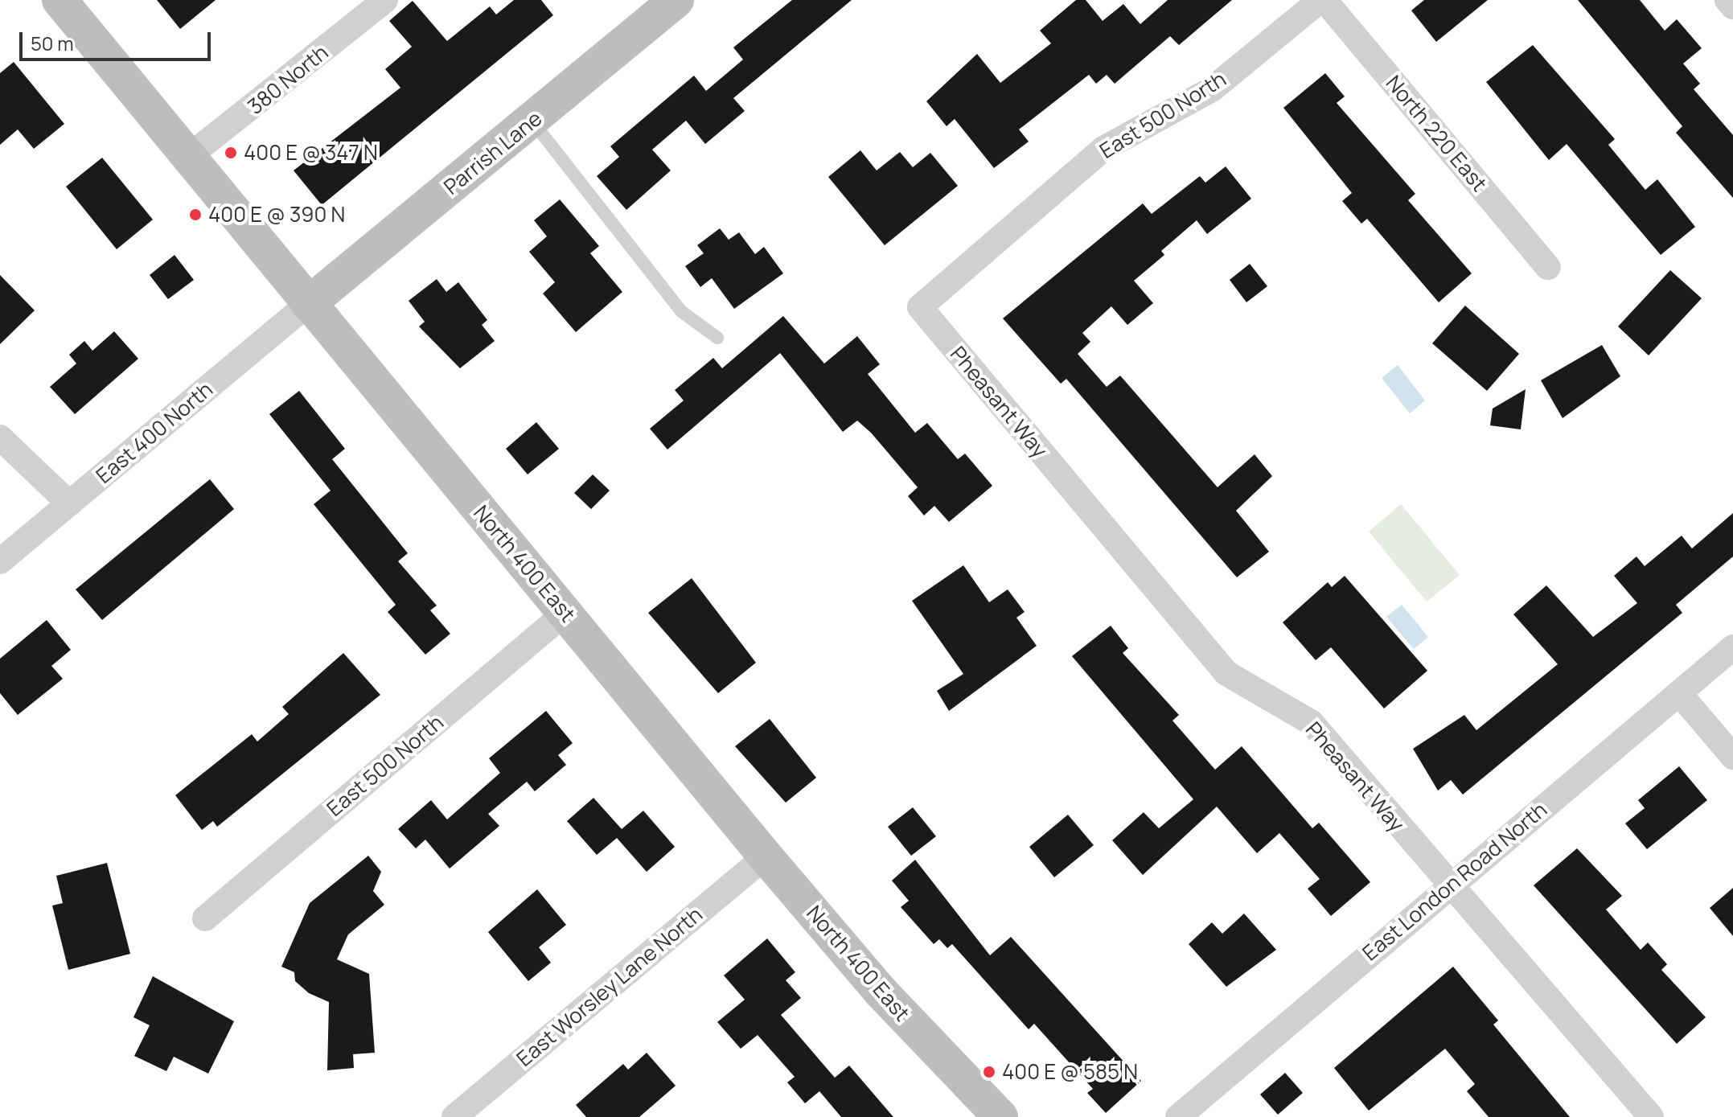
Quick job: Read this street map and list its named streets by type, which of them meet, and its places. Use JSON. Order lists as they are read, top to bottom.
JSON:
{
  "streets": {
    "street": [
      "380 North",
      "East 500 North",
      "North 220 East",
      "Parrish Lane",
      "Pheasant Way",
      "East 400 North",
      "North 400 East",
      "East London Road North",
      "East Worsley Lane North"
    ]
  },
  "crossings": [
    ["380 North", "North 400 East"],
    ["East 500 North", "North 220 East"],
    ["East 500 North", "Pheasant Way"],
    ["East 500 North", "North 400 East"],
    ["Parrish Lane", "East 400 North"],
    ["Parrish Lane", "North 400 East"],
    ["Pheasant Way", "East London Road North"],
    ["East 400 North", "North 400 East"],
    ["North 400 East", "East Worsley Lane North"]
  ],
  "places": ["400 E @ 347 N", "400 E @ 390 N", "400 E @ 585 N"],
  "scale_bar": "50 m"
}
